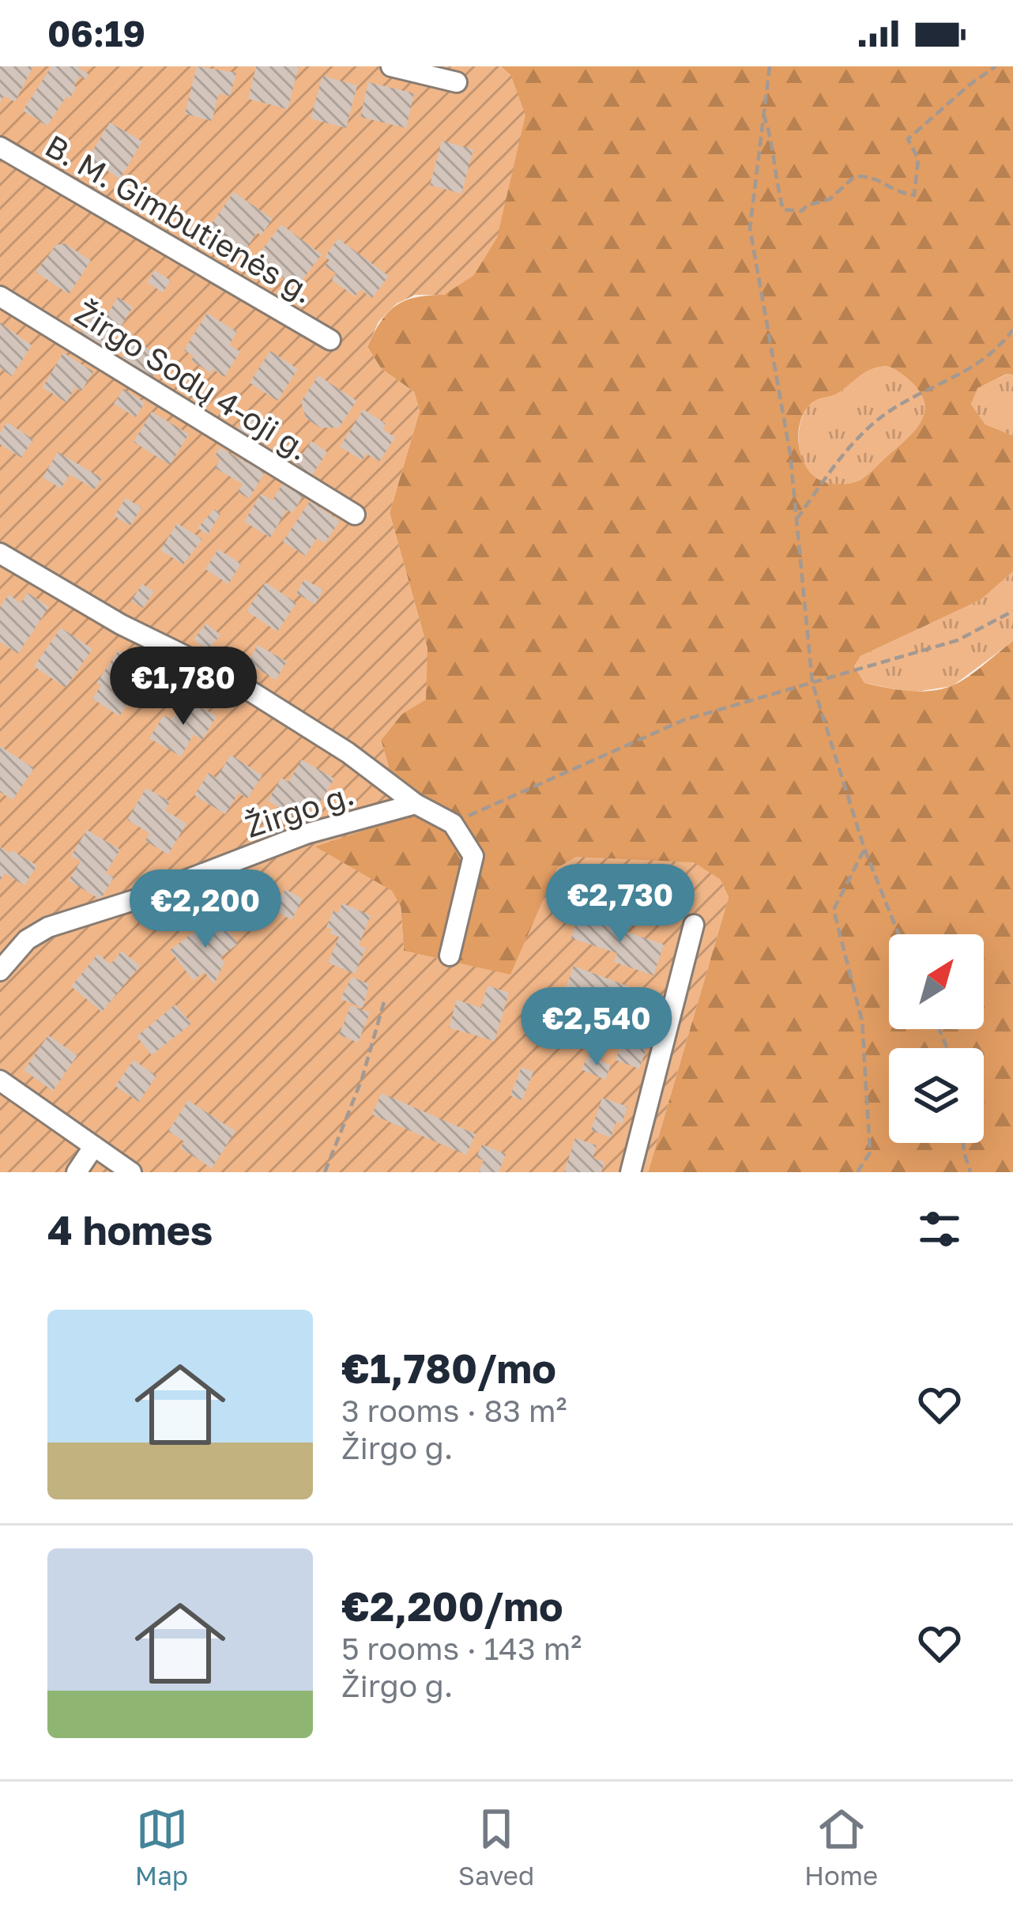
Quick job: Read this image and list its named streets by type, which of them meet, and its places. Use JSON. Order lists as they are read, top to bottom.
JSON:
{
  "streets": {
    "street": ["B. M. Gimbutienės g.", "Žirgo Sodų 4-oji g.", "Žirgo g."]
  },
  "north": "top right",
  "page": {
    "status": "06:19",
    "price": [
      "€1,780",
      "€2,730",
      "€2,200",
      "€2,540"
    ],
    "heading": "4 homes",
    "list": [
      {
        "name": "€1,780/mo",
        "note": "3 rooms · 83 m² · Žirgo g."
      },
      {
        "name": "€2,200/mo",
        "note": "5 rooms · 143 m² · Žirgo g."
      }
    ],
    "tabs": ["Map", "Saved", "Home"]
  }
}
